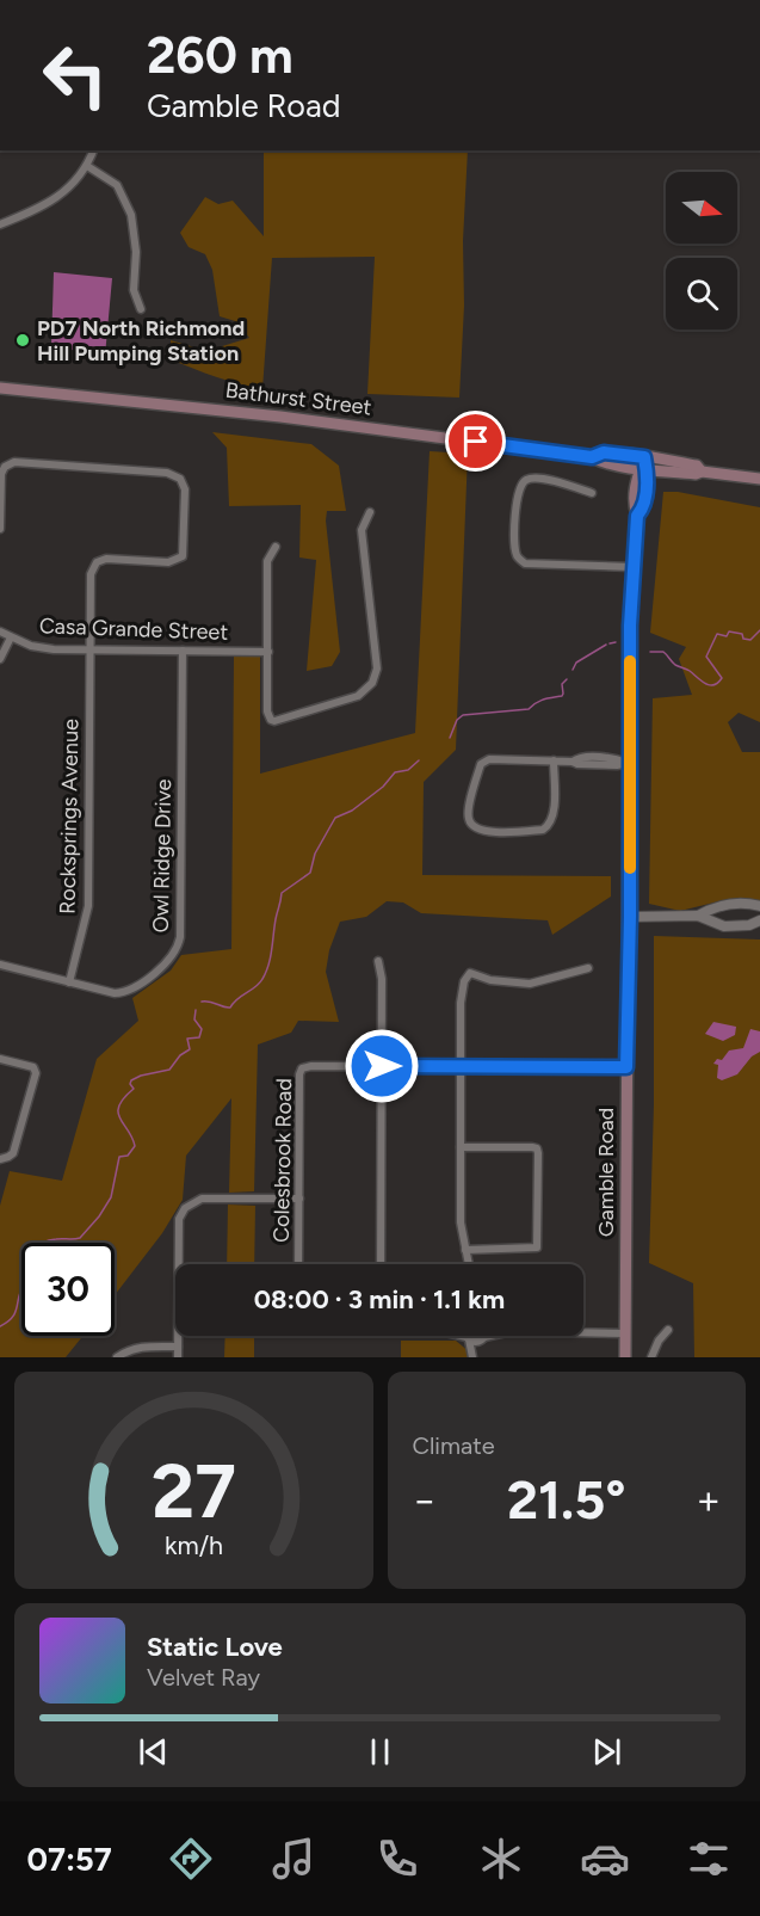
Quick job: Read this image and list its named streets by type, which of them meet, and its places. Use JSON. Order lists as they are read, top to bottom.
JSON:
{
  "streets": {
    "main road": ["Bathurst Street", "Gamble Road"],
    "street": [
      "Casa Grande Street",
      "Rocksprings Avenue",
      "Owl Ridge Drive",
      "Colesbrook Road"
    ]
  },
  "crossings": [
    ["Bathurst Street", "Gamble Road"],
    ["Casa Grande Street", "Rocksprings Avenue"],
    ["Casa Grande Street", "Owl Ridge Drive"],
    ["Rocksprings Avenue", "Owl Ridge Drive"],
    ["Colesbrook Road", "Gamble Road"]
  ],
  "places": ["PD7 North Richmond Hill Pumping Station"],
  "north": "right",
  "page": {
    "turn": ["260 m", "Gamble Road"],
    "limit": "30",
    "trip": "08:00 · 3 min · 1.1 km",
    "tile": "Climate",
    "heat": ["−", "21.5°", "+"],
    "song": ["Static Love", "Velvet Ray"],
    "tabs": "07:57",
    "gauge": ["27", "km/h"]
  }
}
